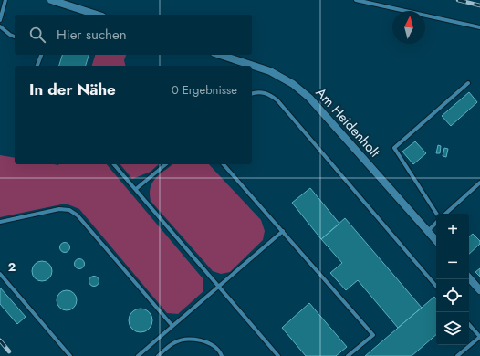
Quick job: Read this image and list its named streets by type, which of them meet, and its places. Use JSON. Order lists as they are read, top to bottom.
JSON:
{
  "streets": {
    "street": ["Am Heidenholt"]
  },
  "north": "top",
  "page": {
    "search": "Hier suchen",
    "heading": ["In der Nähe", "0 Ergebnisse"],
    "map_buttons": ["+", "−"]
  },
  "grid": {
    "rows": ["2"]
  }
}
